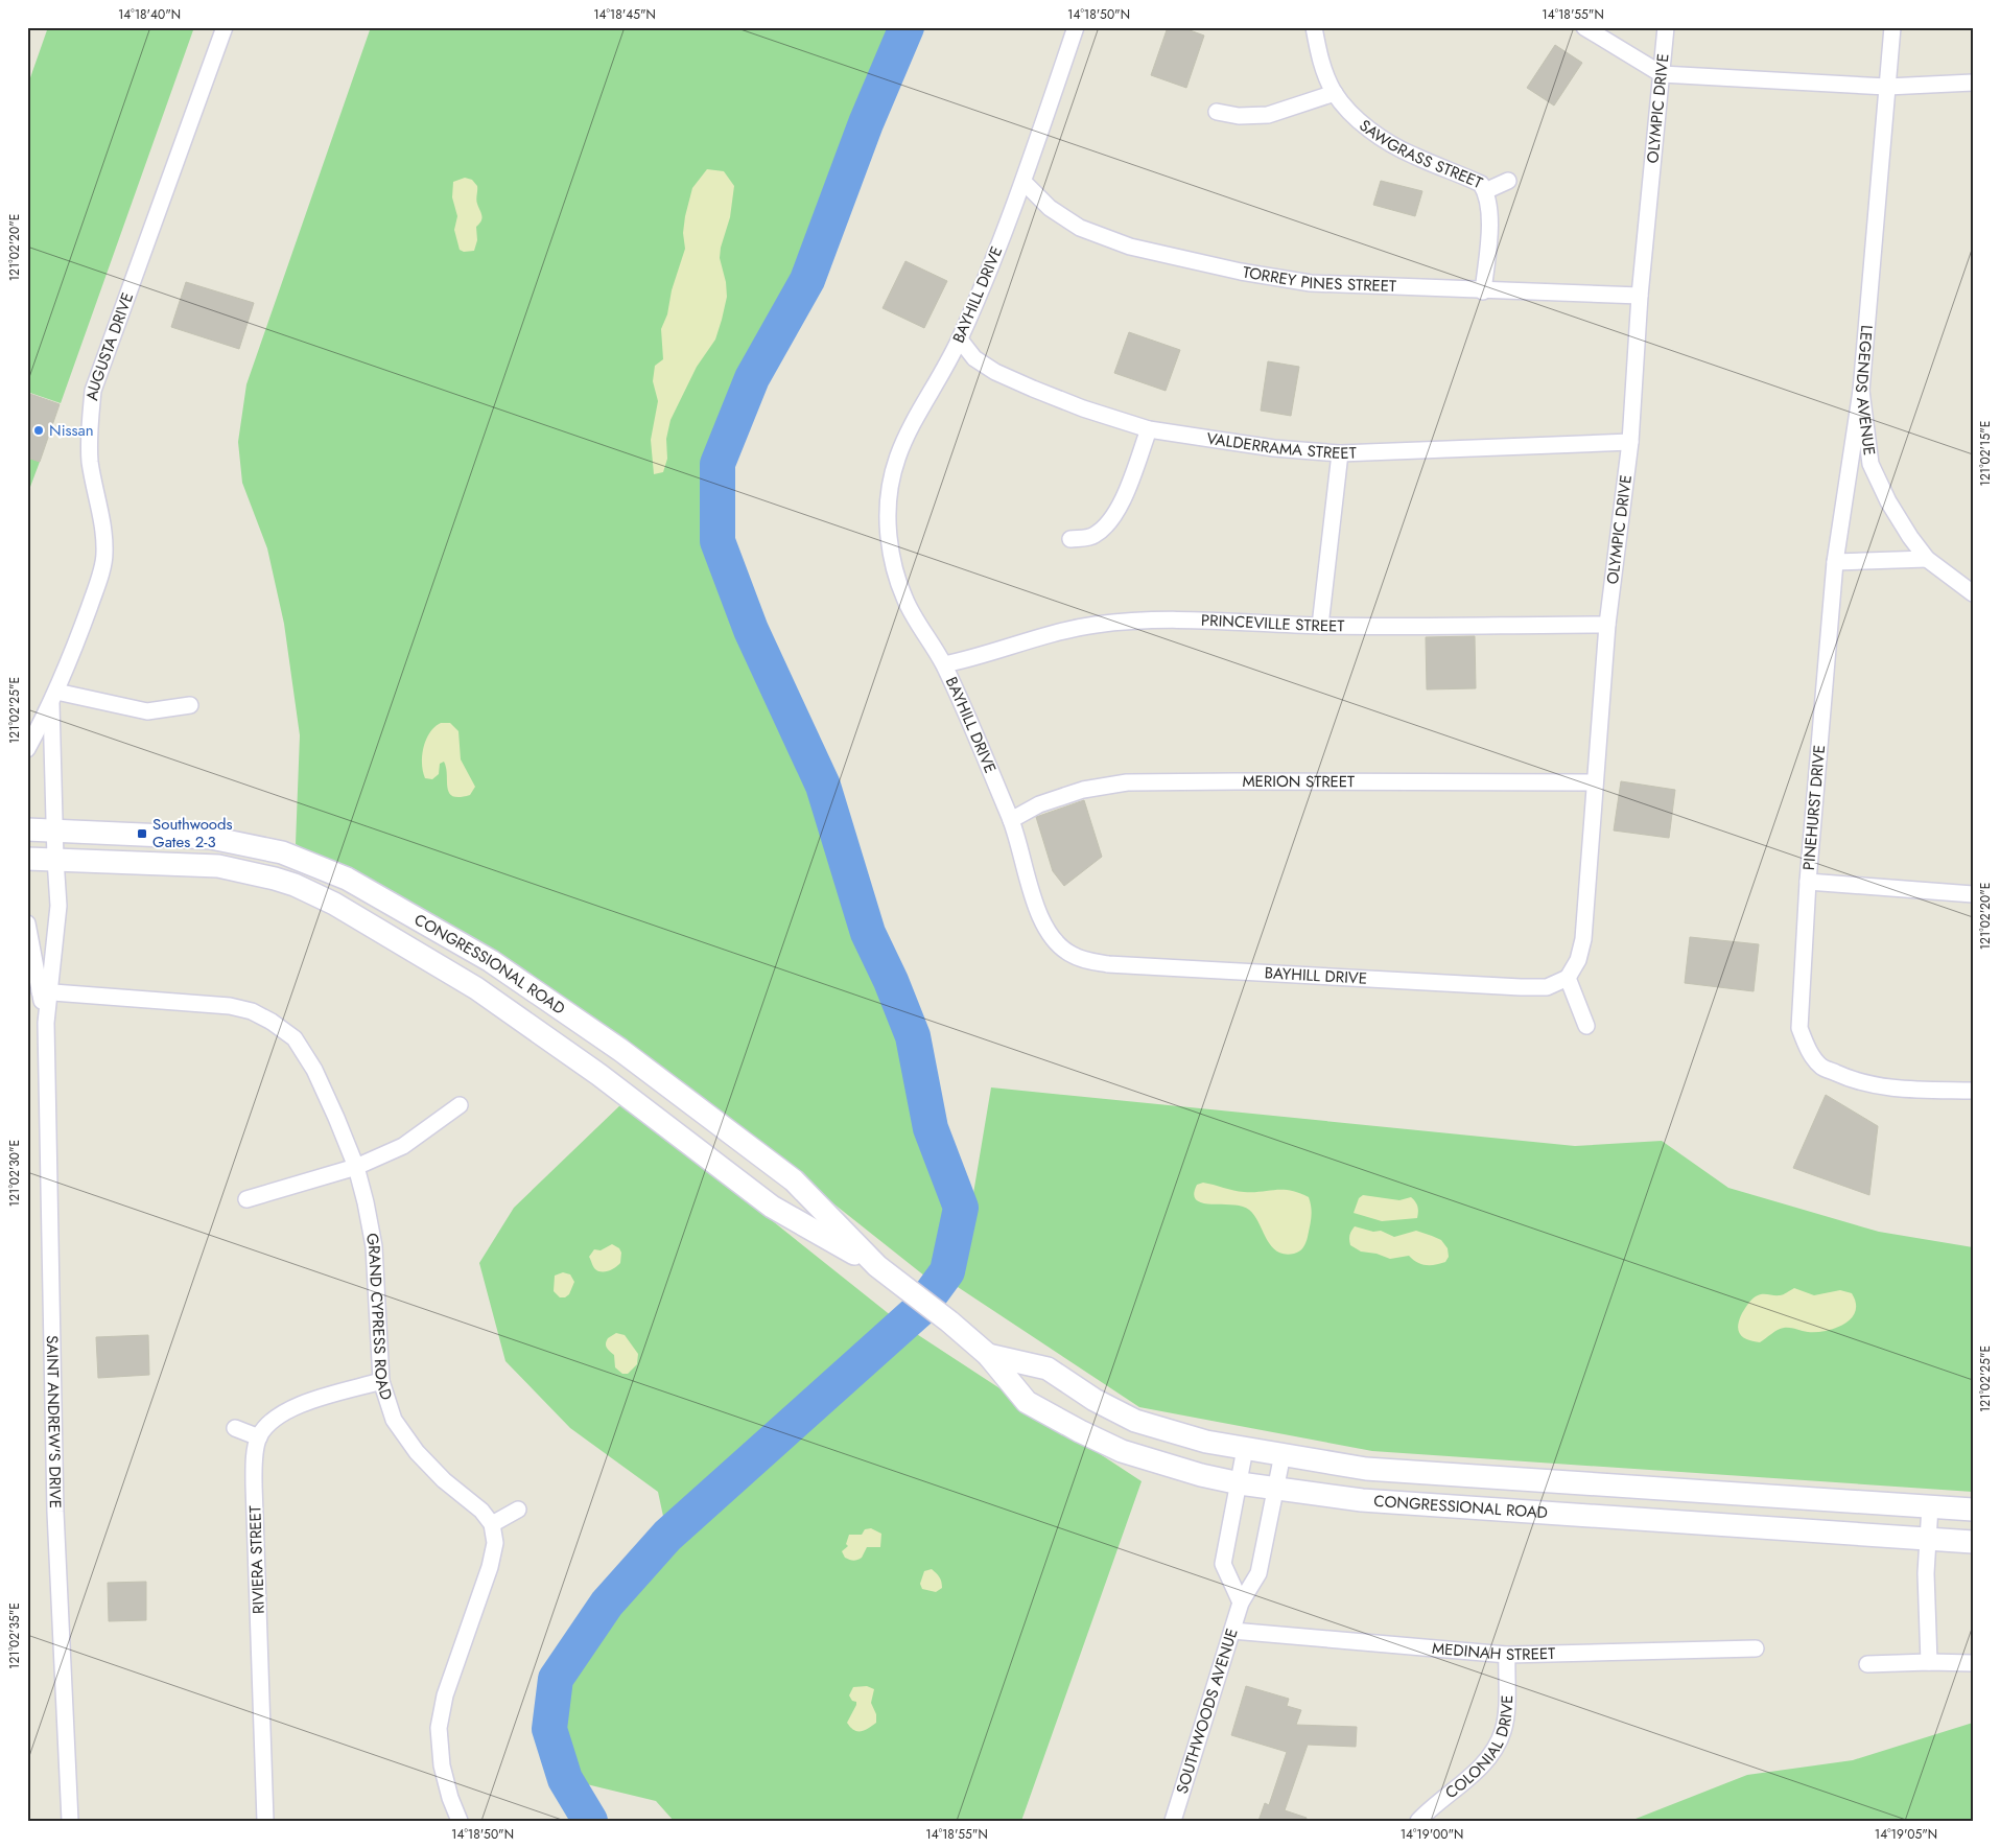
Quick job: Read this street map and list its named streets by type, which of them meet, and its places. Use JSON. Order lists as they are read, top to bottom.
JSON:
{
  "streets": {
    "main road": ["CONGRESSIONAL ROAD"],
    "street": [
      "OLYMPIC DRIVE",
      "SAWGRASS STREET",
      "TORREY PINES STREET",
      "BAYHILL DRIVE",
      "AUGUSTA DRIVE",
      "LEGENDS AVENUE",
      "VALDERRAMA STREET",
      "PRINCEVILLE STREET",
      "MERION STREET",
      "PINEHURST DRIVE",
      "GRAND CYPRESS ROAD",
      "SAINT ANDREW'S DRIVE",
      "RIVIERA STREET",
      "MEDINAH STREET",
      "SOUTHWOODS AVENUE",
      "COLONIAL DRIVE"
    ]
  },
  "crossings": [
    ["OLYMPIC DRIVE", "TORREY PINES STREET"],
    ["OLYMPIC DRIVE", "BAYHILL DRIVE"],
    ["OLYMPIC DRIVE", "VALDERRAMA STREET"],
    ["OLYMPIC DRIVE", "PRINCEVILLE STREET"],
    ["OLYMPIC DRIVE", "MERION STREET"],
    ["SAWGRASS STREET", "TORREY PINES STREET"],
    ["TORREY PINES STREET", "BAYHILL DRIVE"],
    ["BAYHILL DRIVE", "VALDERRAMA STREET"],
    ["BAYHILL DRIVE", "PRINCEVILLE STREET"],
    ["BAYHILL DRIVE", "MERION STREET"],
    ["AUGUSTA DRIVE", "CONGRESSIONAL ROAD"],
    ["AUGUSTA DRIVE", "SAINT ANDREW'S DRIVE"],
    ["LEGENDS AVENUE", "PINEHURST DRIVE"],
    ["CONGRESSIONAL ROAD", "SAINT ANDREW'S DRIVE"],
    ["CONGRESSIONAL ROAD", "SOUTHWOODS AVENUE"],
    ["GRAND CYPRESS ROAD", "SAINT ANDREW'S DRIVE"],
    ["GRAND CYPRESS ROAD", "RIVIERA STREET"],
    ["MEDINAH STREET", "SOUTHWOODS AVENUE"],
    ["MEDINAH STREET", "COLONIAL DRIVE"]
  ],
  "places": {
    "other": ["Nissan"],
    "transit": ["Southwoods Gates 2-3"]
  },
  "coordinates": [
    "14°18'40\"N",
    "14°18'45\"N",
    "14°18'50\"N",
    "14°18'55\"N",
    "121°02'20\"E",
    "121°02'15\"E",
    "121°02'25\"E",
    "121°02'30\"E",
    "121°02'35\"E",
    "14°19'00\"N",
    "14°19'05\"N"
  ]
}
